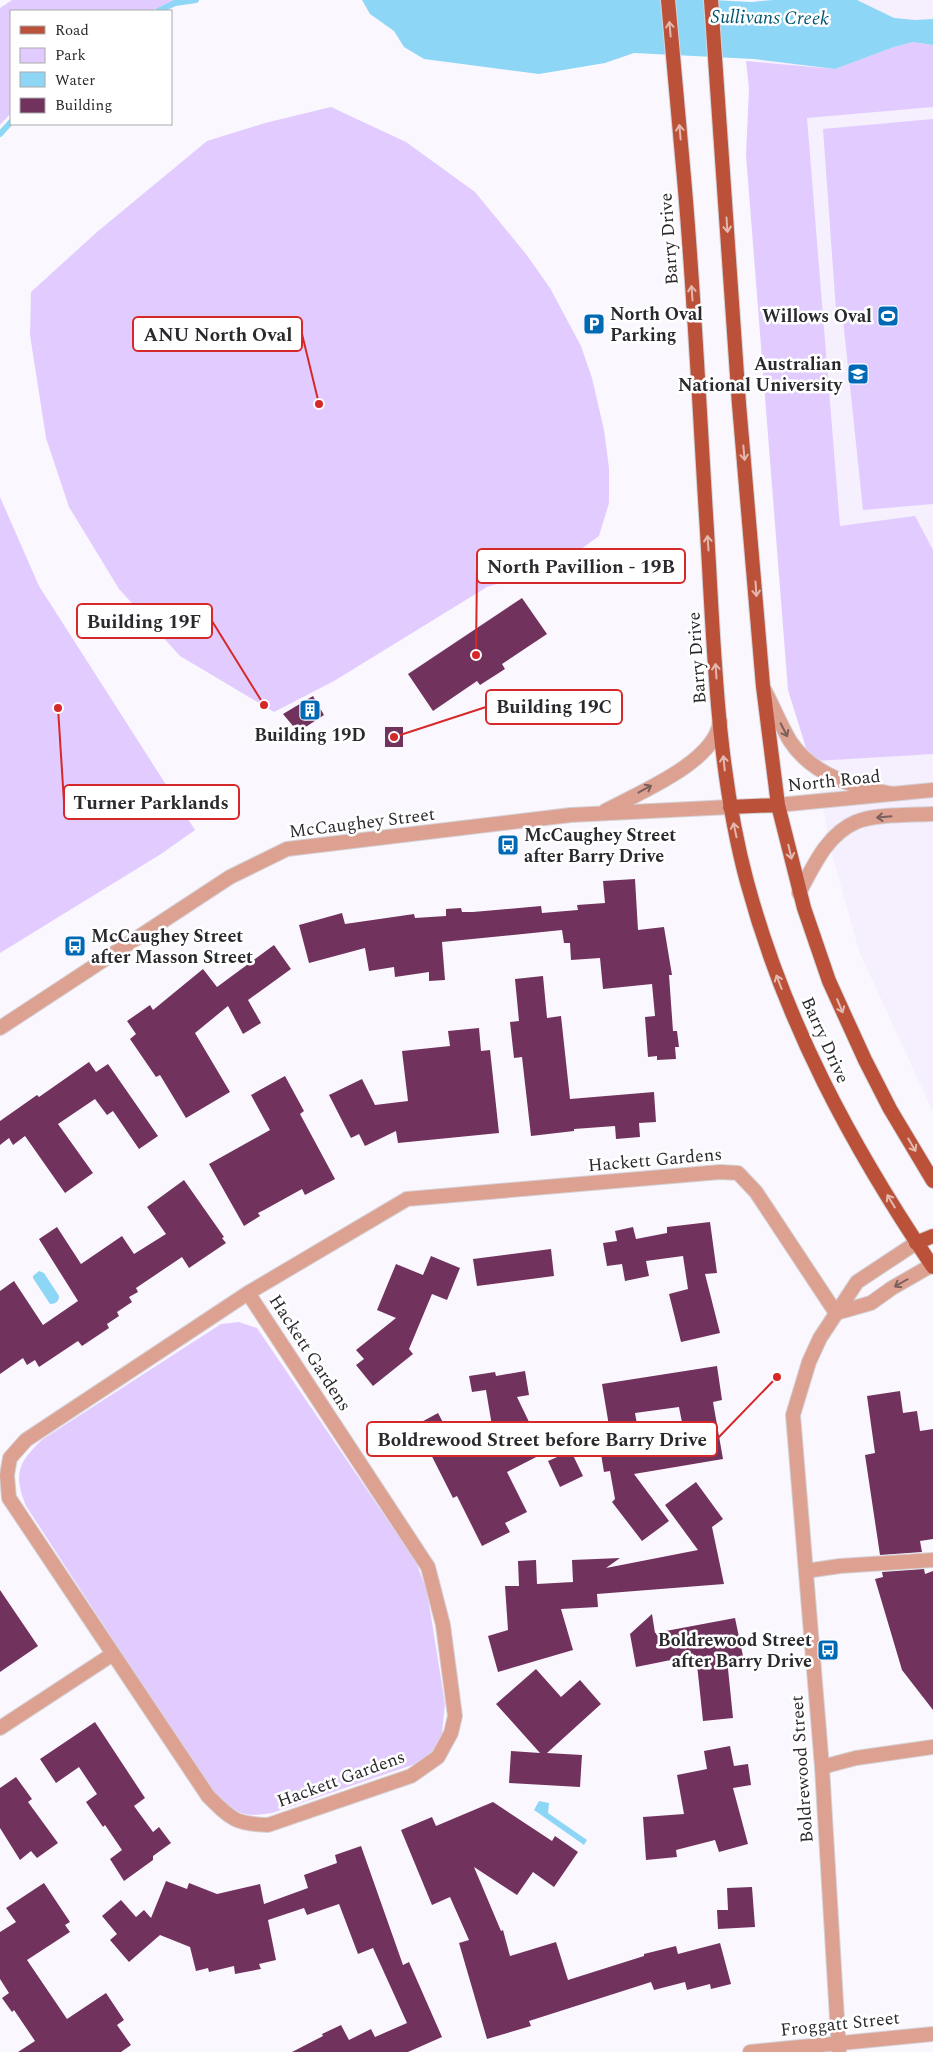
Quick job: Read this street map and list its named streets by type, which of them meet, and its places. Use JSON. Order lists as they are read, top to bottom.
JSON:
{
  "streets": {
    "main road": ["Barry Drive", "McCaughey Street"],
    "street": [
      "North Road",
      "Hackett Gardens",
      "Boldrewood Street",
      "Froggatt Street"
    ]
  },
  "crossings": [
    ["Barry Drive", "North Road"],
    ["Barry Drive", "McCaughey Street"],
    ["Barry Drive", "Boldrewood Street"],
    ["North Road", "McCaughey Street"],
    ["Hackett Gardens", "Boldrewood Street"],
    ["Boldrewood Street", "Froggatt Street"]
  ],
  "one_way": ["North Road"],
  "water": ["Sullivans Creek"],
  "places": {
    "sports": ["Willows Oval"],
    "parking": ["North Oval Parking"],
    "school or university": ["Australian National University"],
    "other": [
      "ANU North Oval",
      "North Pavillion - 19B",
      "Building 19F",
      "Turner Parklands",
      "Building 19C",
      "Boldrewood Street before Barry Drive"
    ],
    "building": ["Building 19D"],
    "bus stop": ["McCaughey Street after Barry Drive", "McCaughey Street after Masson Street", "Boldrewood Street after Barry Drive"]
  },
  "legend": [
    "Road",
    "Park",
    "Water",
    "Building"
  ]
}
